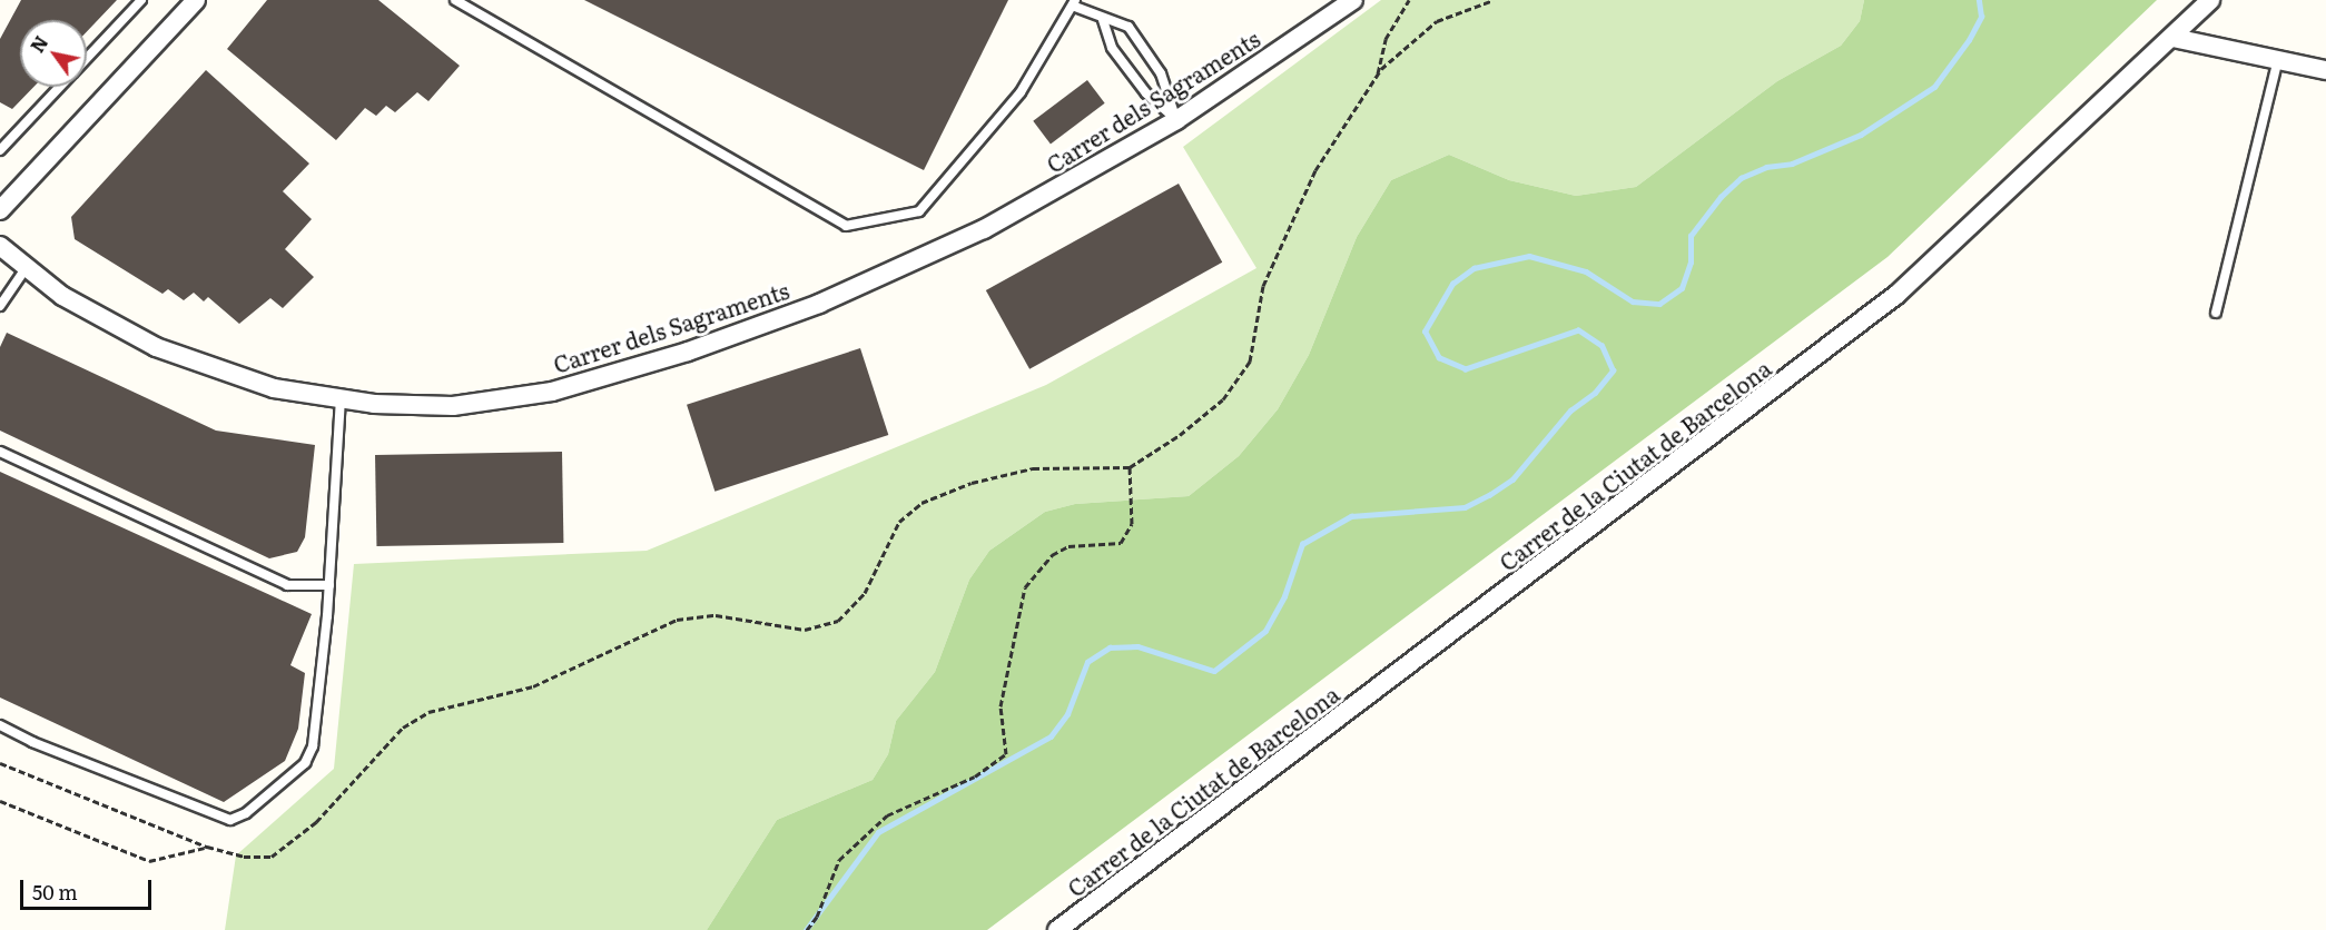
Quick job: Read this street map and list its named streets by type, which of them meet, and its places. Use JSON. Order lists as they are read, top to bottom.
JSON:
{
  "streets": {
    "street": ["Carrer dels Sagraments", "Carrer de la Ciutat de Barcelona"]
  },
  "scale_bar": "50 m",
  "north": "top left"
}
